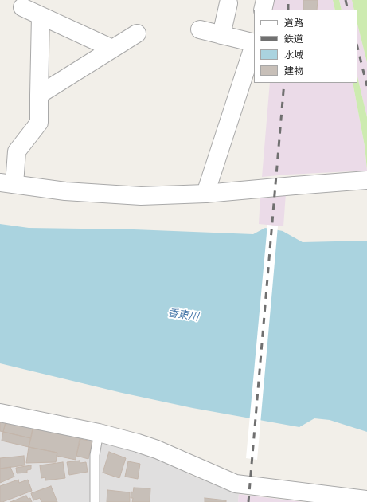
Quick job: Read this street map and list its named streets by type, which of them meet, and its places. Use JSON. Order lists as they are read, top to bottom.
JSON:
{
  "water": ["香東川"],
  "legend": [
    "道路",
    "鉄道",
    "水域",
    "建物"
  ]
}
